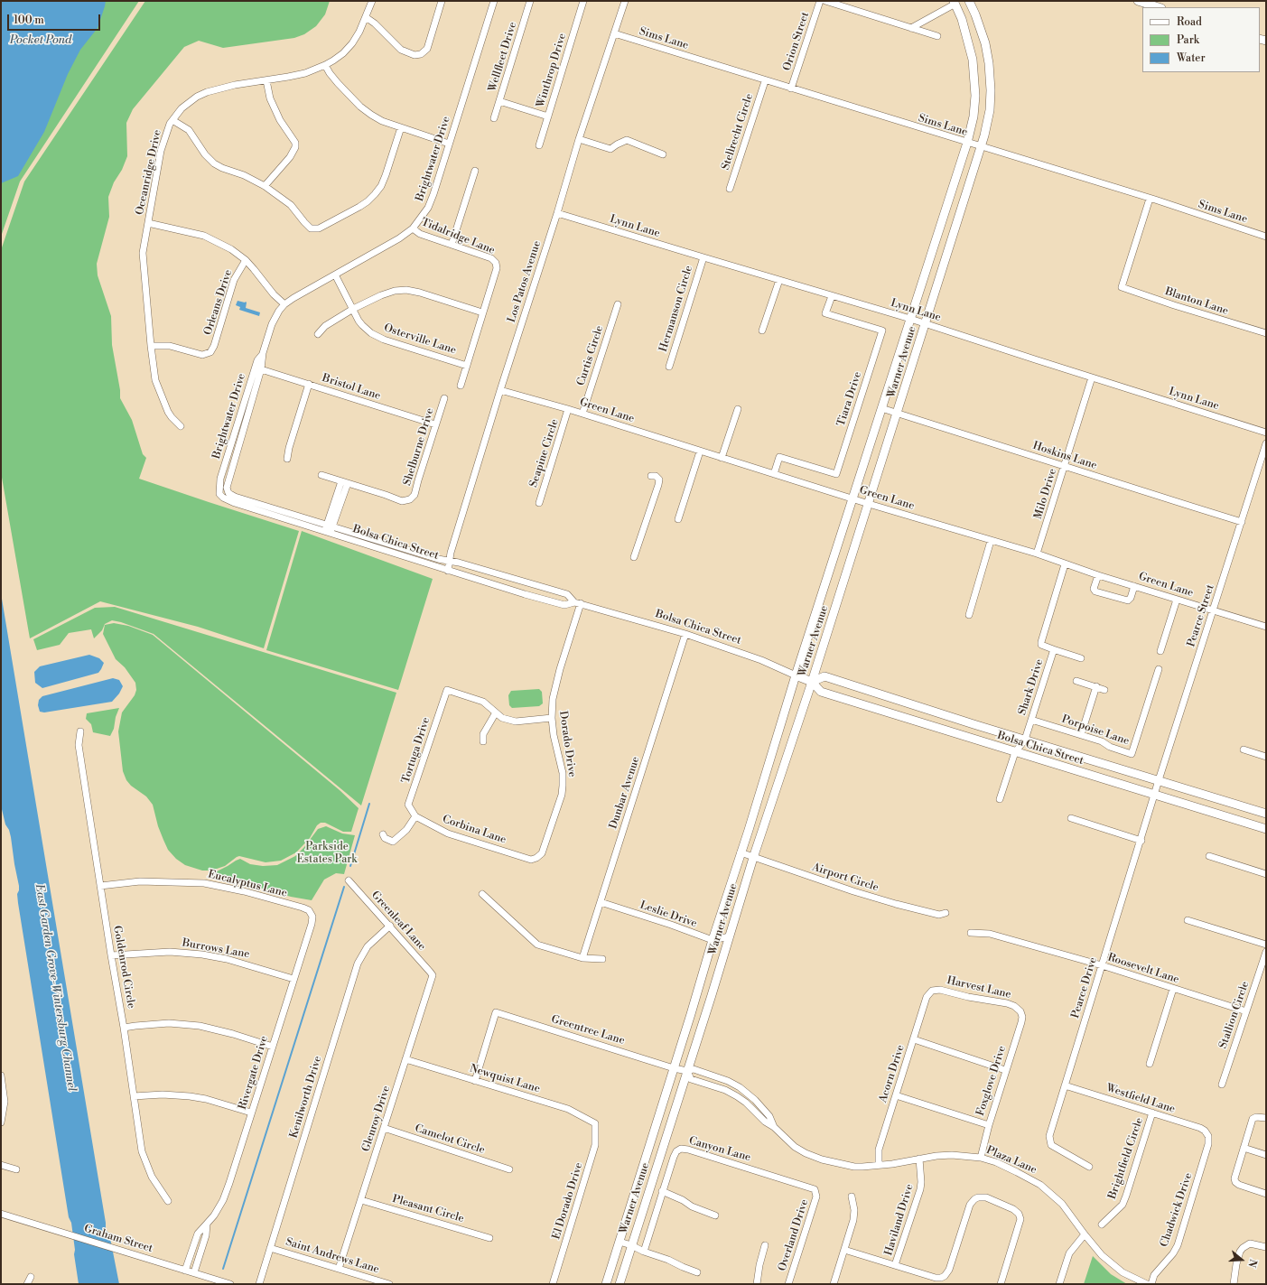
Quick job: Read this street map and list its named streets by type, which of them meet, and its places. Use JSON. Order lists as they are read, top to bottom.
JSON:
{
  "streets": {
    "main road": ["Warner Avenue", "Bolsa Chica Street"],
    "street": [
      "Sims Lane",
      "Orion Street",
      "Wellfleet Drive",
      "Winthrop Drive",
      "Stellrecht Circle",
      "Brightwater Drive",
      "Oceanridge Drive",
      "Lynn Lane",
      "Tidalridge Lane",
      "Los Patos Avenue",
      "Blanton Lane",
      "Orleans Drive",
      "Hermanson Circle",
      "Osterville Lane",
      "Curtis Circle",
      "Bristol Lane",
      "Tiara Drive",
      "Green Lane",
      "Shelburne Drive",
      "Seapine Circle",
      "Hoskins Lane",
      "Milo Drive",
      "Pearce Street",
      "Shark Drive",
      "Porpoise Lane",
      "Dorado Drive",
      "Tortuga Drive",
      "Dunbar Avenue",
      "Corbina Lane",
      "Airport Circle",
      "Eucalyptus Lane",
      "Leslie Drive",
      "Greenleaf Lane",
      "Burrows Lane",
      "Goldenrod Circle",
      "Roosevelt Lane",
      "Harvest Lane",
      "Pearce Drive",
      "Stallion Circle",
      "Greentree Lane",
      "Rivergate Drive",
      "Acorn Drive",
      "Newquist Lane",
      "Foxglove Drive",
      "Kenilworth Drive",
      "Westfield Lane",
      "Glenroy Drive",
      "Camelot Circle",
      "Canyon Lane",
      "Brightfield Circle",
      "Plaza Lane",
      "El Dorado Drive",
      "Pleasant Circle",
      "Chadwick Drive",
      "Haviland Drive",
      "Overland Drive",
      "Graham Street",
      "Saint Andrews Lane"
    ]
  },
  "crossings": [
    ["Sims Lane", "Orion Street"],
    ["Sims Lane", "Stellrecht Circle"],
    ["Sims Lane", "Los Patos Avenue"],
    ["Sims Lane", "Blanton Lane"],
    ["Sims Lane", "Warner Avenue"],
    ["Brightwater Drive", "Tidalridge Lane"],
    ["Brightwater Drive", "Osterville Lane"],
    ["Brightwater Drive", "Bristol Lane"],
    ["Brightwater Drive", "Bolsa Chica Street"],
    ["Oceanridge Drive", "Orleans Drive"],
    ["Lynn Lane", "Los Patos Avenue"],
    ["Lynn Lane", "Hermanson Circle"],
    ["Lynn Lane", "Warner Avenue"],
    ["Lynn Lane", "Tiara Drive"],
    ["Lynn Lane", "Milo Drive"],
    ["Los Patos Avenue", "Green Lane"],
    ["Los Patos Avenue", "Bolsa Chica Street"],
    ["Curtis Circle", "Green Lane"],
    ["Warner Avenue", "Green Lane"],
    ["Warner Avenue", "Hoskins Lane"],
    ["Warner Avenue", "Bolsa Chica Street"],
    ["Warner Avenue", "Airport Circle"],
    ["Warner Avenue", "Leslie Drive"],
    ["Warner Avenue", "Greentree Lane"],
    ["Warner Avenue", "Plaza Lane"],
    ["Bristol Lane", "Shelburne Drive"],
    ["Tiara Drive", "Green Lane"],
    ["Green Lane", "Seapine Circle"],
    ["Green Lane", "Milo Drive"],
    ["Green Lane", "Pearce Street"],
    ["Green Lane", "Shark Drive"],
    ["Hoskins Lane", "Milo Drive"],
    ["Hoskins Lane", "Pearce Street"],
    ["Bolsa Chica Street", "Pearce Street"],
    ["Bolsa Chica Street", "Shark Drive"],
    ["Bolsa Chica Street", "Dorado Drive"],
    ["Bolsa Chica Street", "Dunbar Avenue"],
    ["Bolsa Chica Street", "Pearce Drive"],
    ["Pearce Street", "Pearce Drive"],
    ["Shark Drive", "Porpoise Lane"],
    ["Dorado Drive", "Corbina Lane"],
    ["Tortuga Drive", "Corbina Lane"],
    ["Dunbar Avenue", "Leslie Drive"],
    ["Eucalyptus Lane", "Goldenrod Circle"],
    ["Eucalyptus Lane", "Rivergate Drive"],
    ["Greenleaf Lane", "Kenilworth Drive"],
    ["Greenleaf Lane", "Glenroy Drive"],
    ["Burrows Lane", "Goldenrod Circle"],
    ["Burrows Lane", "Rivergate Drive"],
    ["Roosevelt Lane", "Pearce Drive"],
    ["Roosevelt Lane", "Stallion Circle"],
    ["Harvest Lane", "Acorn Drive"],
    ["Harvest Lane", "Foxglove Drive"],
    ["Pearce Drive", "Westfield Lane"],
    ["Greentree Lane", "Newquist Lane"],
    ["Greentree Lane", "Plaza Lane"],
    ["Rivergate Drive", "Graham Street"],
    ["Acorn Drive", "Plaza Lane"],
    ["Newquist Lane", "Glenroy Drive"],
    ["Newquist Lane", "El Dorado Drive"],
    ["Foxglove Drive", "Plaza Lane"],
    ["Kenilworth Drive", "Saint Andrews Lane"],
    ["Westfield Lane", "Brightfield Circle"],
    ["Westfield Lane", "Chadwick Drive"],
    ["Glenroy Drive", "Camelot Circle"],
    ["Glenroy Drive", "Pleasant Circle"],
    ["Glenroy Drive", "Saint Andrews Lane"],
    ["Canyon Lane", "Overland Drive"],
    ["Plaza Lane", "Haviland Drive"]
  ],
  "water": ["Pocket Pond", "East Garden Grove-Wintersburg Channel"],
  "parks": ["Parkside Estates Park"],
  "legend": ["Road", "Park", "Water"],
  "scale_bar": "100 m",
  "north": "right"
}
